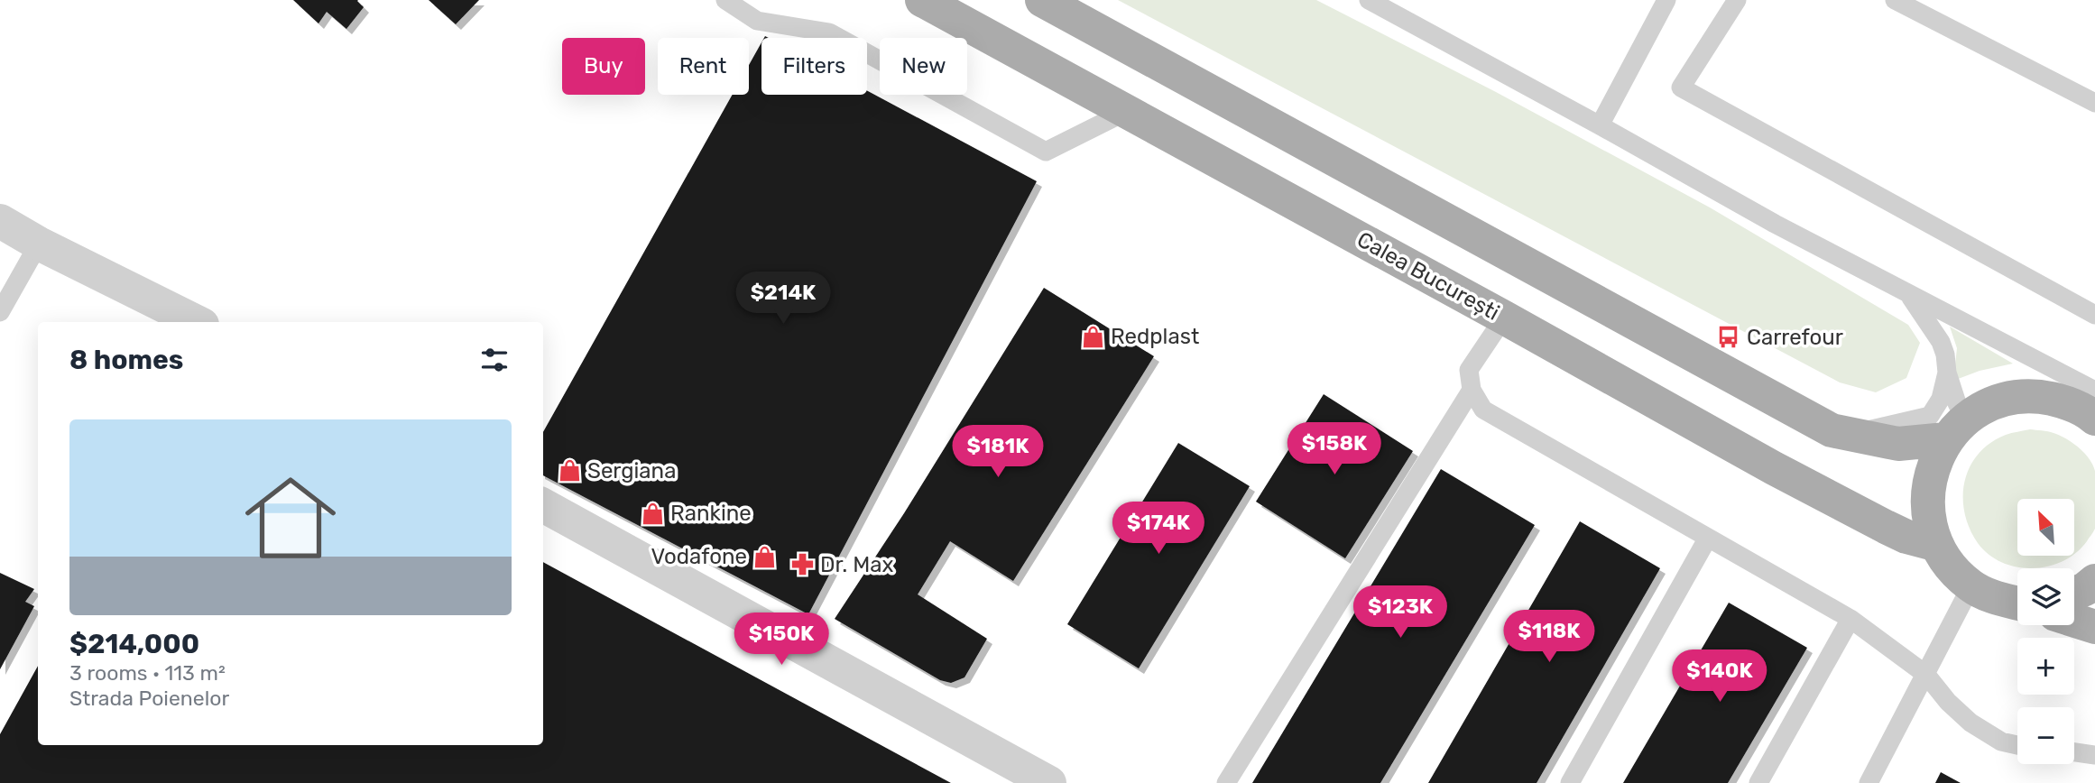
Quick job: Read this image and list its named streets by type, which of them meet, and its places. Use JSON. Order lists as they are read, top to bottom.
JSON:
{
  "streets": {
    "main road": ["Calea București"]
  },
  "places": {
    "shop": [
      "Redplast",
      "Sergiana",
      "Rankine",
      "Vodafone"
    ],
    "bus stop": ["Carrefour"],
    "pharmacy": ["Dr. Max"]
  },
  "north": "top left",
  "page": {
    "chip": [
      "Buy",
      "Rent",
      "Filters",
      "New"
    ],
    "price": [
      "$214K",
      "$158K",
      "$181K",
      "$174K",
      "$123K",
      "$118K",
      "$150K",
      "$140K"
    ],
    "heading": "8 homes",
    "list": [
      {
        "name": "$214,000",
        "note": "3 rooms · 113 m² · Strada Poienelor"
      }
    ],
    "map_buttons": ["+", "−"]
  }
}
